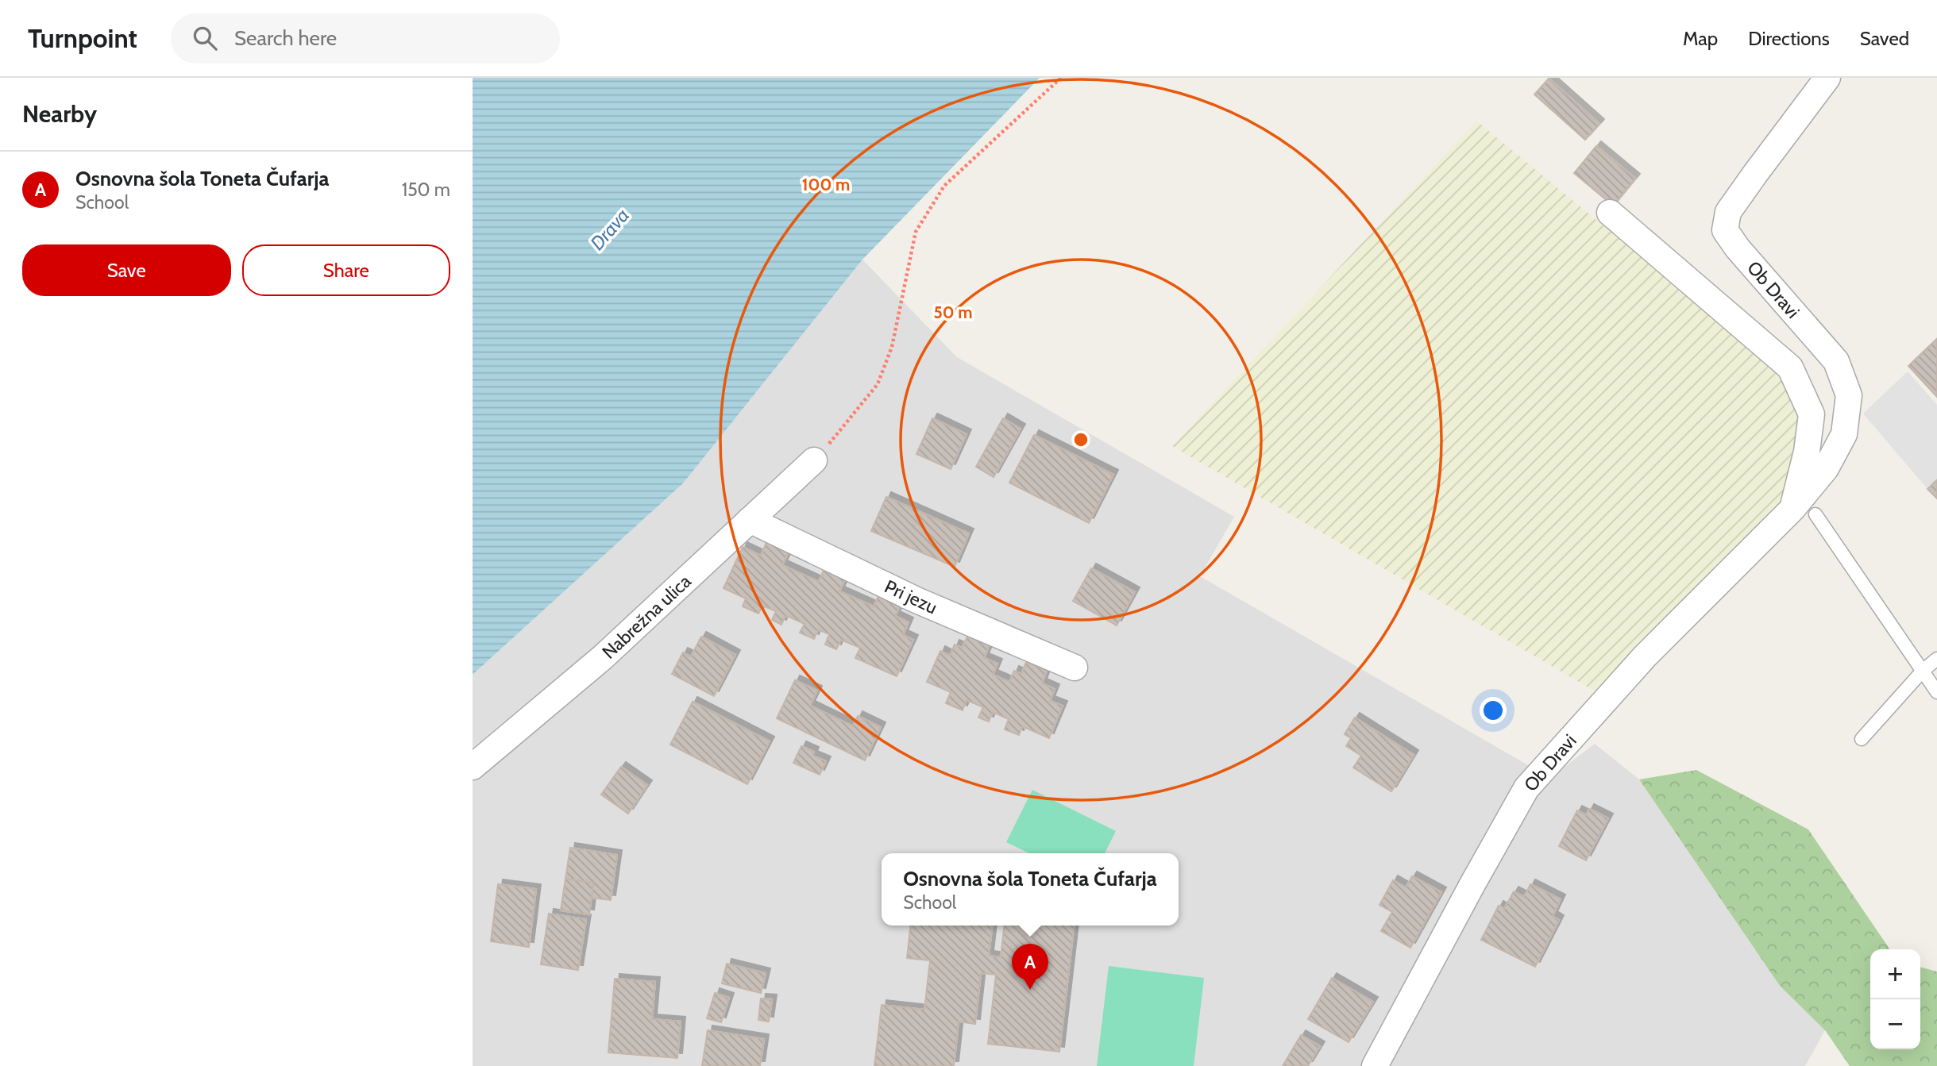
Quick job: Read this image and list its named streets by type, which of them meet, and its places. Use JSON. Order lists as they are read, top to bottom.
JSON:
{
  "streets": {
    "street": ["Ob Dravi", "Pri jezu", "Nabrežna ulica"]
  },
  "crossings": [
    ["Pri jezu", "Nabrežna ulica"]
  ],
  "water": ["Drava"],
  "page": {
    "header": "Turnpoint",
    "search": "Search here",
    "nav": ["Map", "Directions", "Saved"],
    "heading": "Nearby",
    "list": [
      {
        "mark": "A",
        "name": "Osnovna šola Toneta Čufarja",
        "note": "School",
        "value": "150 m"
      }
    ],
    "buttons": ["Save", "Share"],
    "popup": ["Osnovna šola Toneta Čufarja", "School"],
    "pins": "A",
    "map_buttons": ["+", "−"]
  },
  "rings": ["100 m", "50 m"]
}
